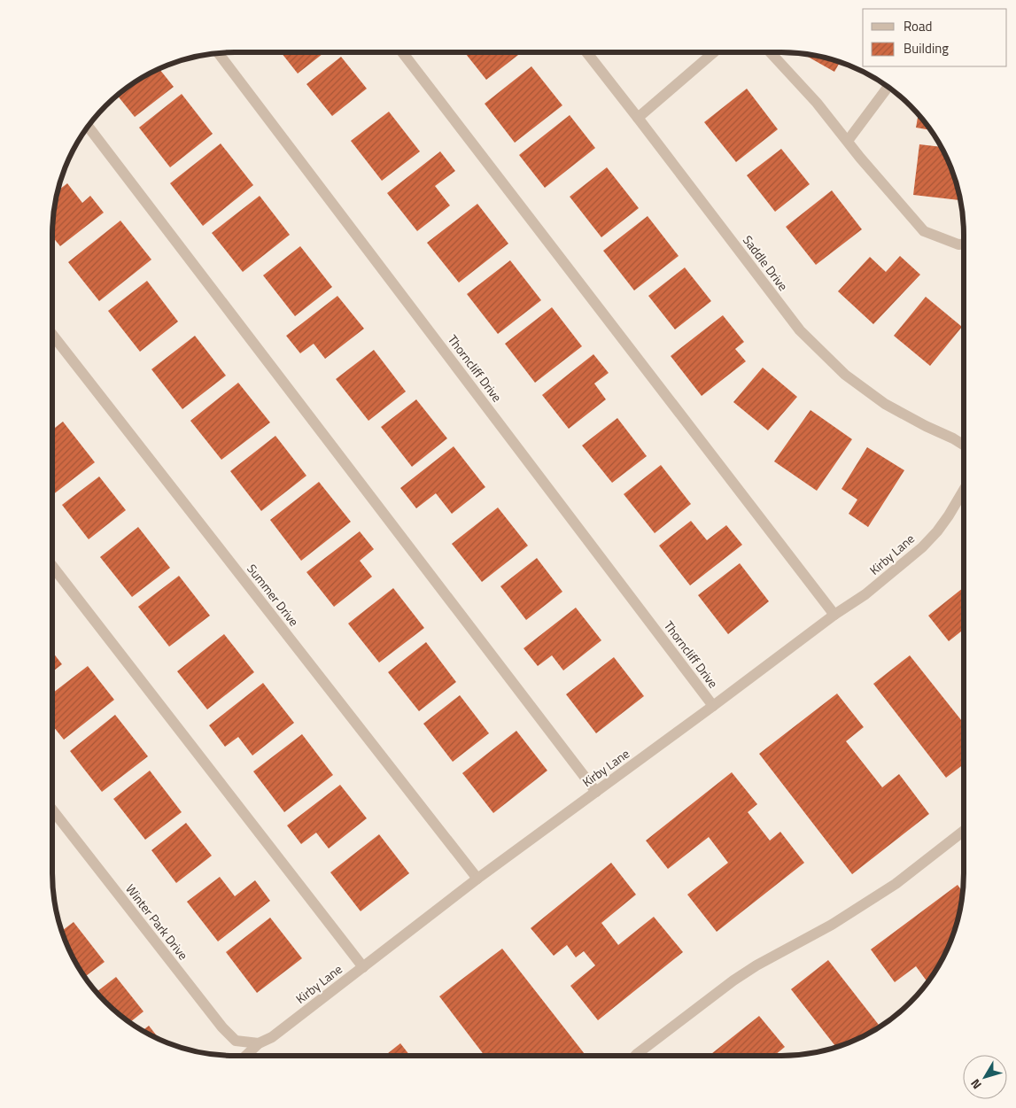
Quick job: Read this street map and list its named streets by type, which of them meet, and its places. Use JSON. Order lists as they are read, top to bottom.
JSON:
{
  "streets": {
    "street": [
      "Saddle Drive",
      "Thorncliff Drive",
      "Kirby Lane",
      "Summer Drive",
      "Winter Park Drive"
    ]
  },
  "crossings": [
    ["Thorncliff Drive", "Kirby Lane"],
    ["Kirby Lane", "Summer Drive"],
    ["Kirby Lane", "Winter Park Drive"]
  ],
  "legend": ["Road", "Building"],
  "north": "bottom left"
}
